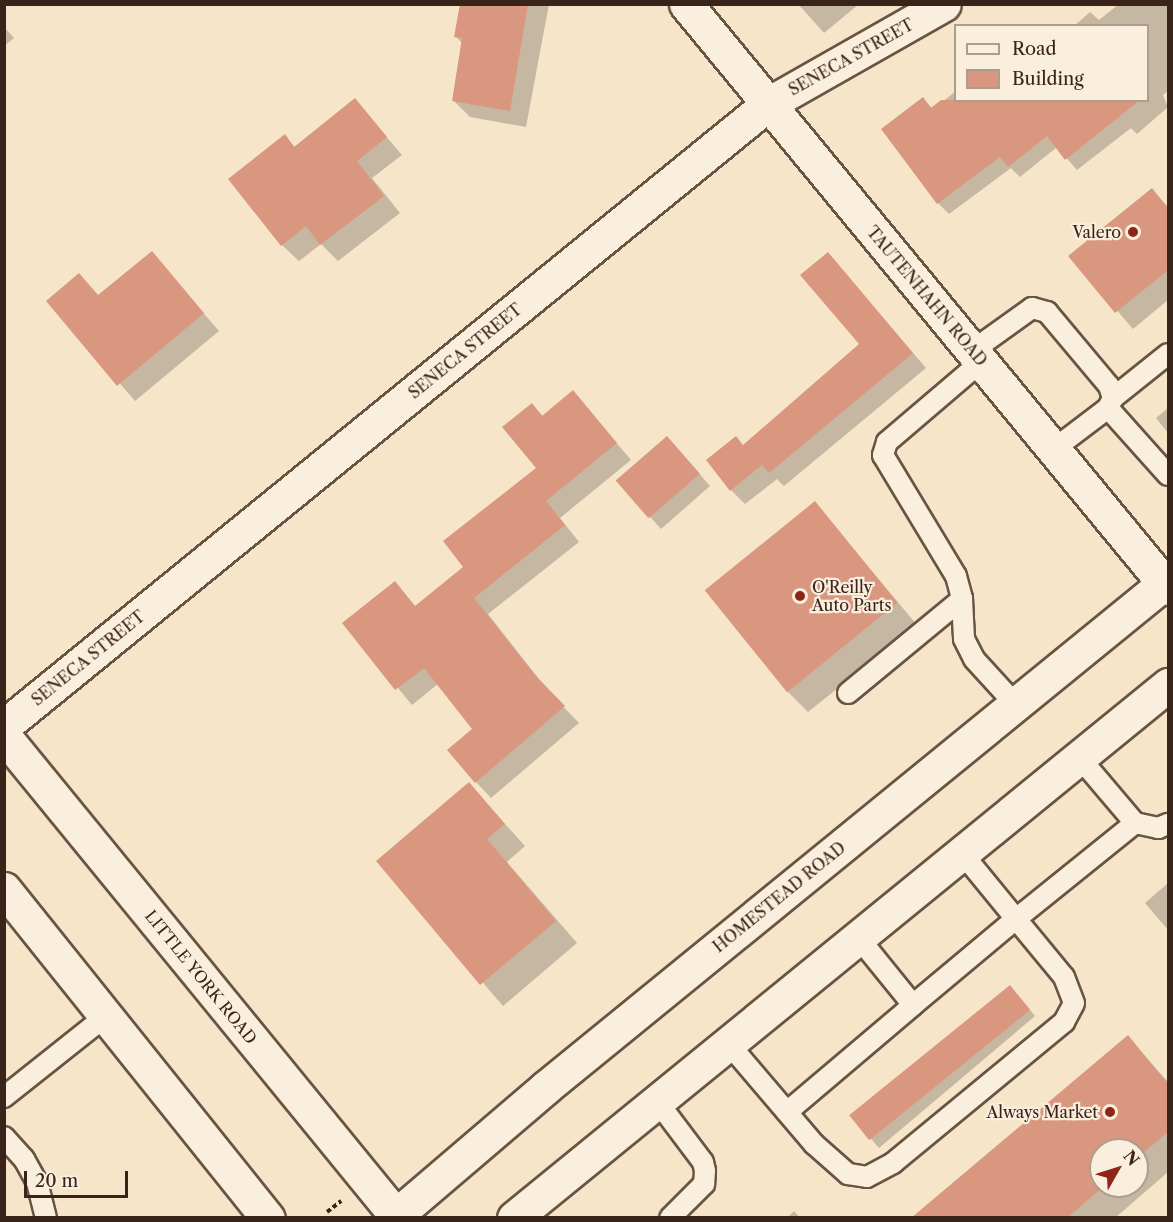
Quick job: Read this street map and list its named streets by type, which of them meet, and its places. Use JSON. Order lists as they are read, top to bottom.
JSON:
{
  "streets": {
    "main road": [
      "SENECA STREET",
      "TAUTENHAHN ROAD",
      "HOMESTEAD ROAD",
      "LITTLE YORK ROAD"
    ]
  },
  "crossings": [
    ["SENECA STREET", "TAUTENHAHN ROAD"],
    ["TAUTENHAHN ROAD", "HOMESTEAD ROAD"],
    ["HOMESTEAD ROAD", "LITTLE YORK ROAD"]
  ],
  "places": ["Valero", "O'Reilly Auto Parts", "Always Market"],
  "legend": ["Road", "Building"],
  "scale_bar": "20 m",
  "north": "top right"
}
